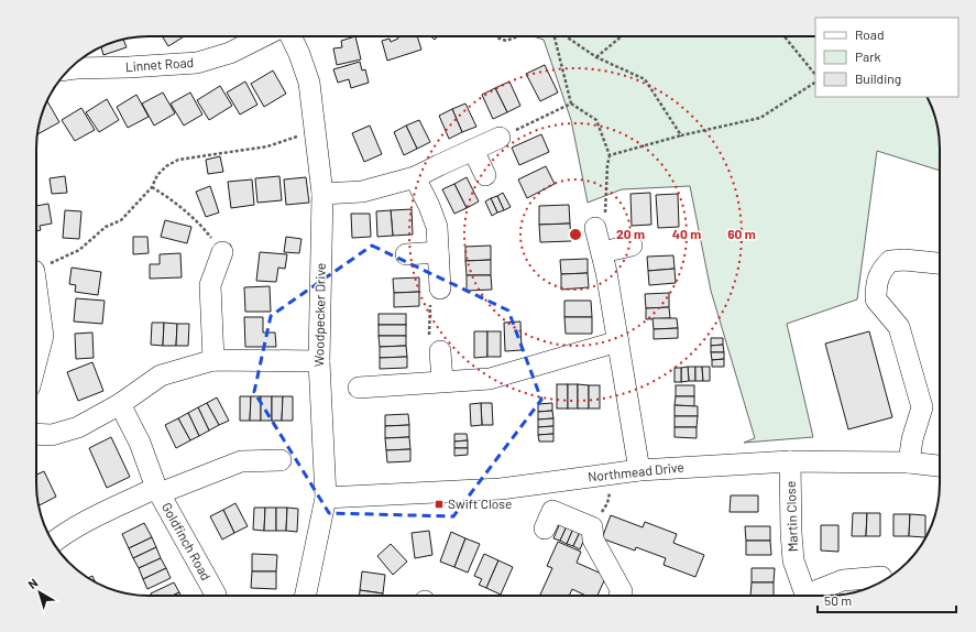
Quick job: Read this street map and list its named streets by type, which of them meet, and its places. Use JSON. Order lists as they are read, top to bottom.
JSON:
{
  "streets": {
    "street": [
      "Linnet Road",
      "Woodpecker Drive",
      "Northmead Drive",
      "Martin Close",
      "Goldfinch Road"
    ]
  },
  "crossings": [
    ["Woodpecker Drive", "Northmead Drive"],
    ["Northmead Drive", "Martin Close"]
  ],
  "places": {
    "transit": ["Swift Close"]
  },
  "legend": ["Road", "Park", "Building"],
  "scale_bar": "50 m",
  "north": "top left",
  "rings": ["20 m", "40 m", "60 m"]
}
